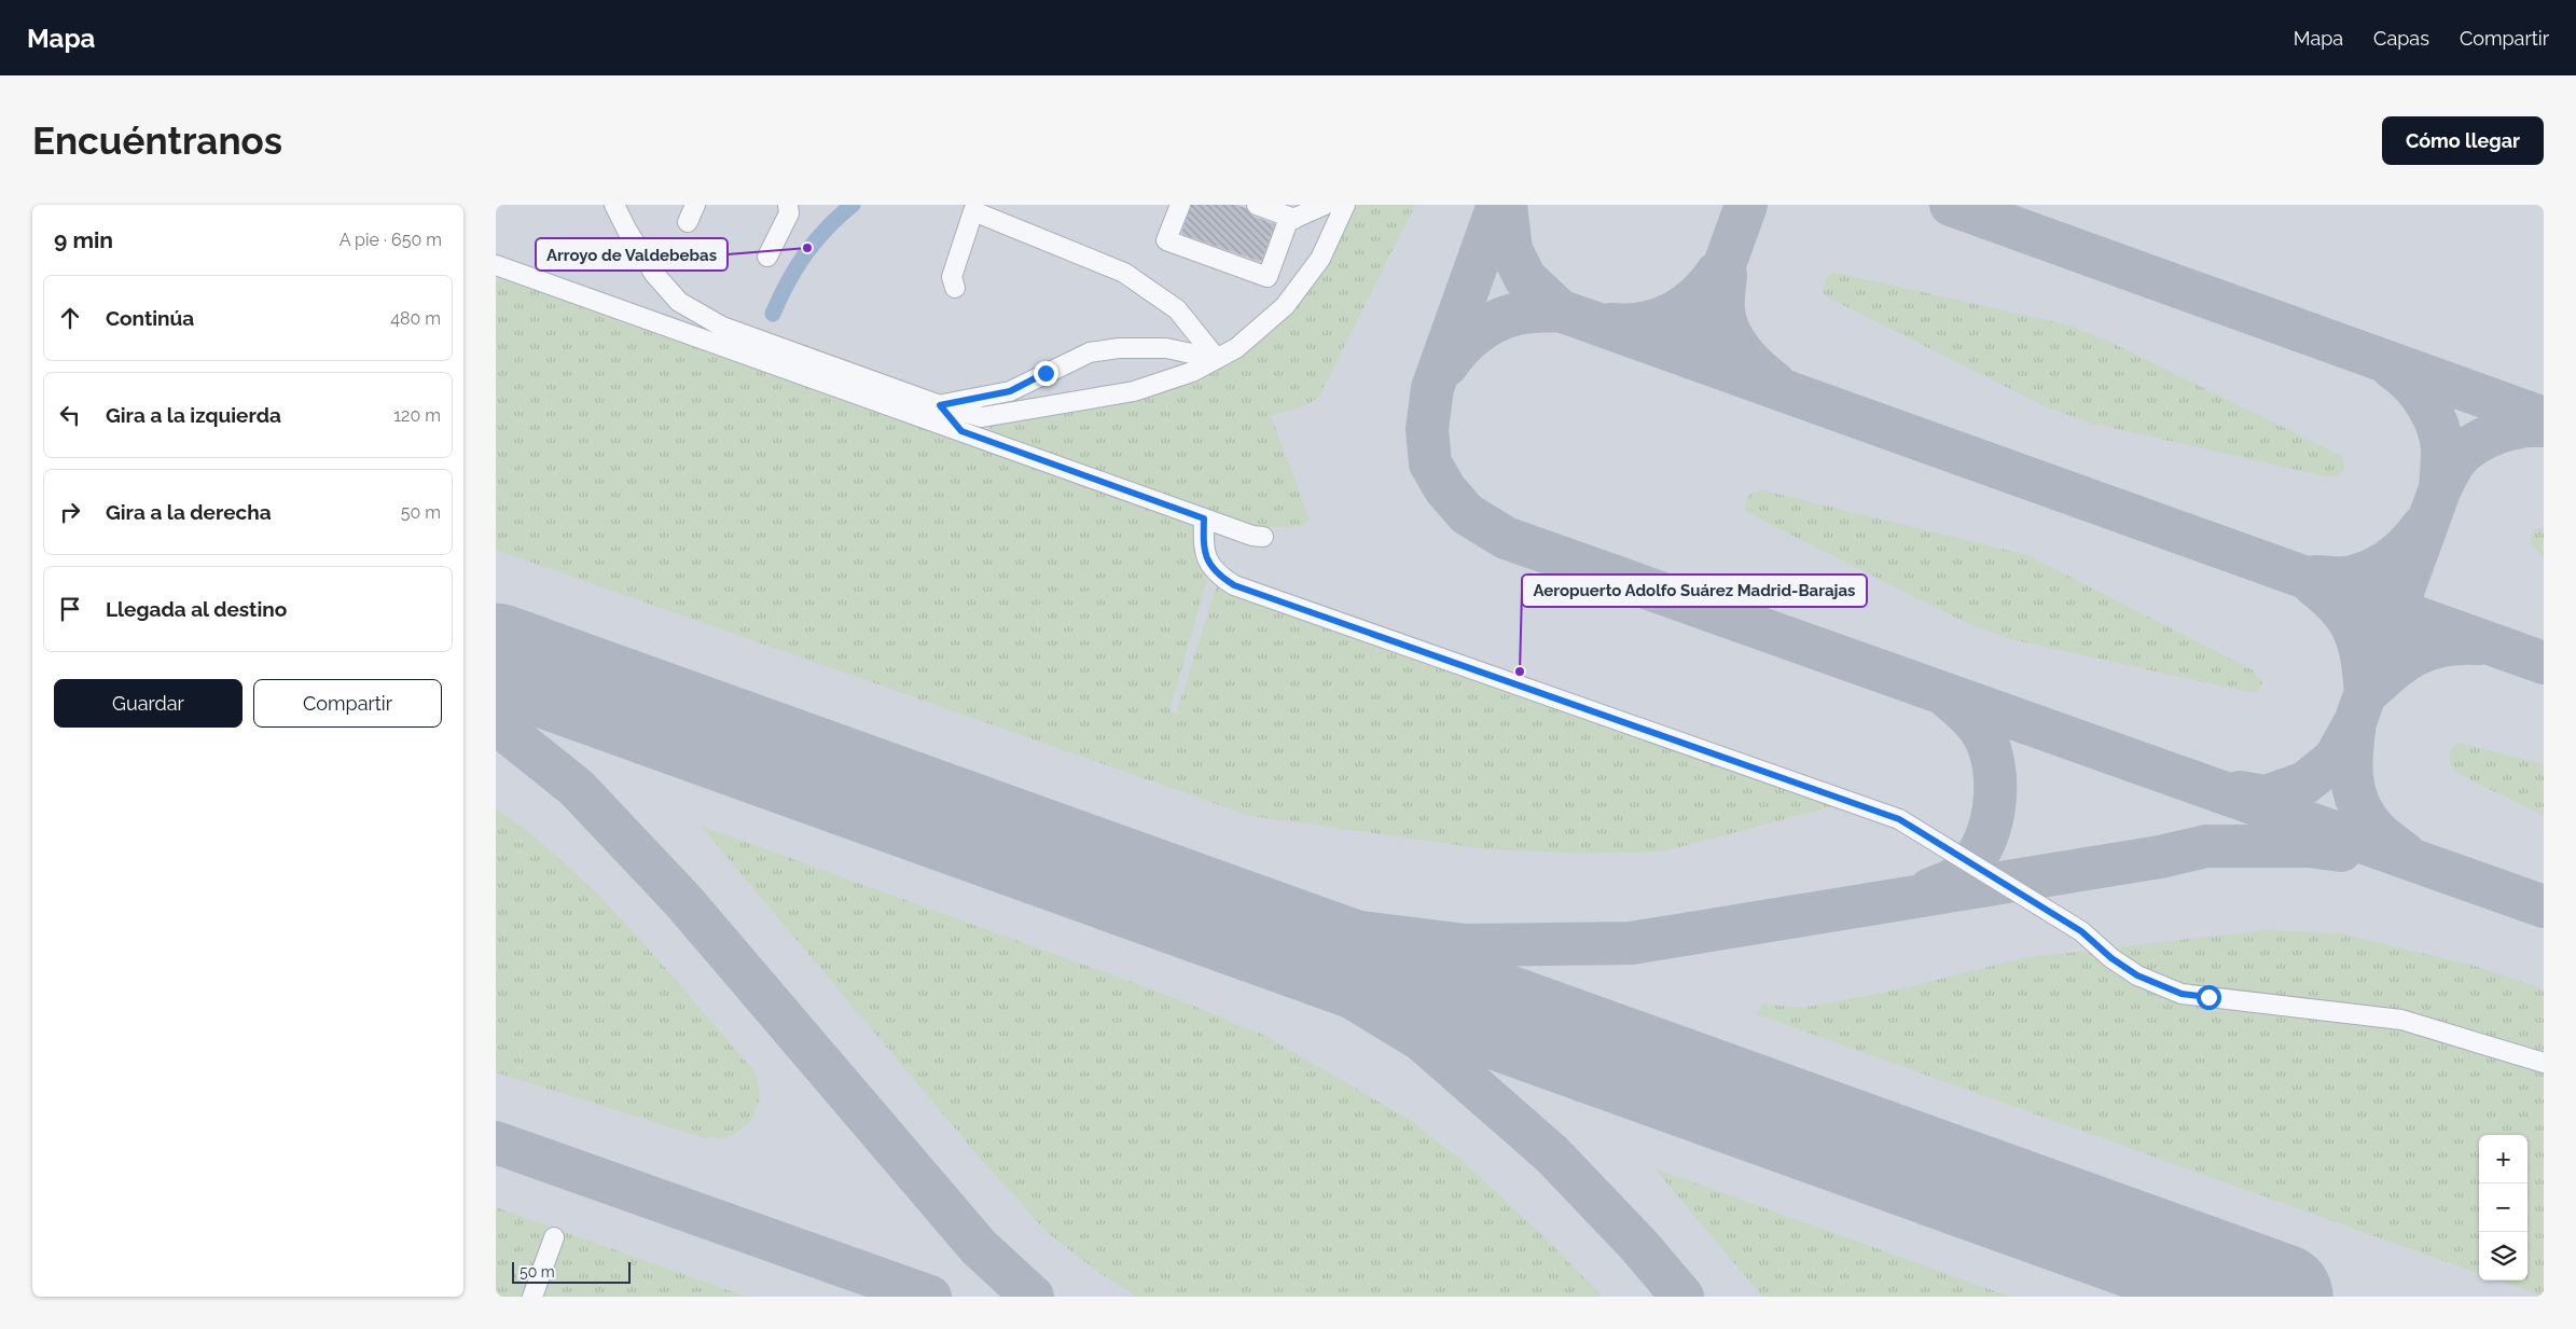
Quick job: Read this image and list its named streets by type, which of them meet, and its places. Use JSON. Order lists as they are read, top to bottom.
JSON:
{
  "places": ["Arroyo de Valdebebas", "Aeropuerto Adolfo Suárez Madrid-Barajas"],
  "scale_bar": "50 m",
  "page": {
    "header": "Mapa",
    "nav": ["Mapa", "Capas", "Compartir"],
    "buttons": [
      "Cómo llegar",
      ["Guardar", "Compartir"]
    ],
    "title": "Encuéntranos",
    "heading": ["9 min", "A pie · 650 m"],
    "list": [
      ["Continúa", "480 m"],
      ["Gira a la izquierda", "120 m"],
      ["Gira a la derecha", "50 m"],
      "Llegada al destino"
    ],
    "map_buttons": ["+", "−"],
    "scale": "50 m"
  }
}
